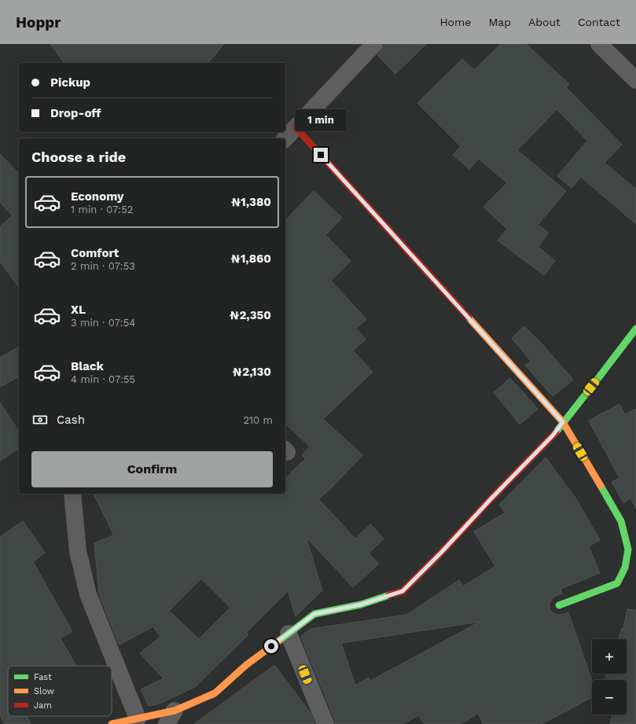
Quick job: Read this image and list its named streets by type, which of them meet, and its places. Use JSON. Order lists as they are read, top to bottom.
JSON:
{
  "legend": ["Fast", "Slow", "Jam"],
  "page": {
    "header": "Hoppr",
    "nav": [
      "Home",
      "Map",
      "About",
      "Contact"
    ],
    "banner": ["Pickup", "Drop-off"],
    "bubble": "1 min",
    "heading": "Choose a ride",
    "list": [
      {
        "name": "Economy",
        "note": "1 min · 07:52",
        "value": "₦1,380"
      },
      {
        "name": "Comfort",
        "note": "2 min · 07:53",
        "value": "₦1,860"
      },
      {
        "name": "XL",
        "note": "3 min · 07:54",
        "value": "₦2,350"
      },
      {
        "name": "Black",
        "note": "4 min · 07:55",
        "value": "₦2,130"
      }
    ],
    "pay": ["Cash", "210 m"],
    "buttons": "Confirm",
    "map_buttons": ["+", "−"]
  }
}
